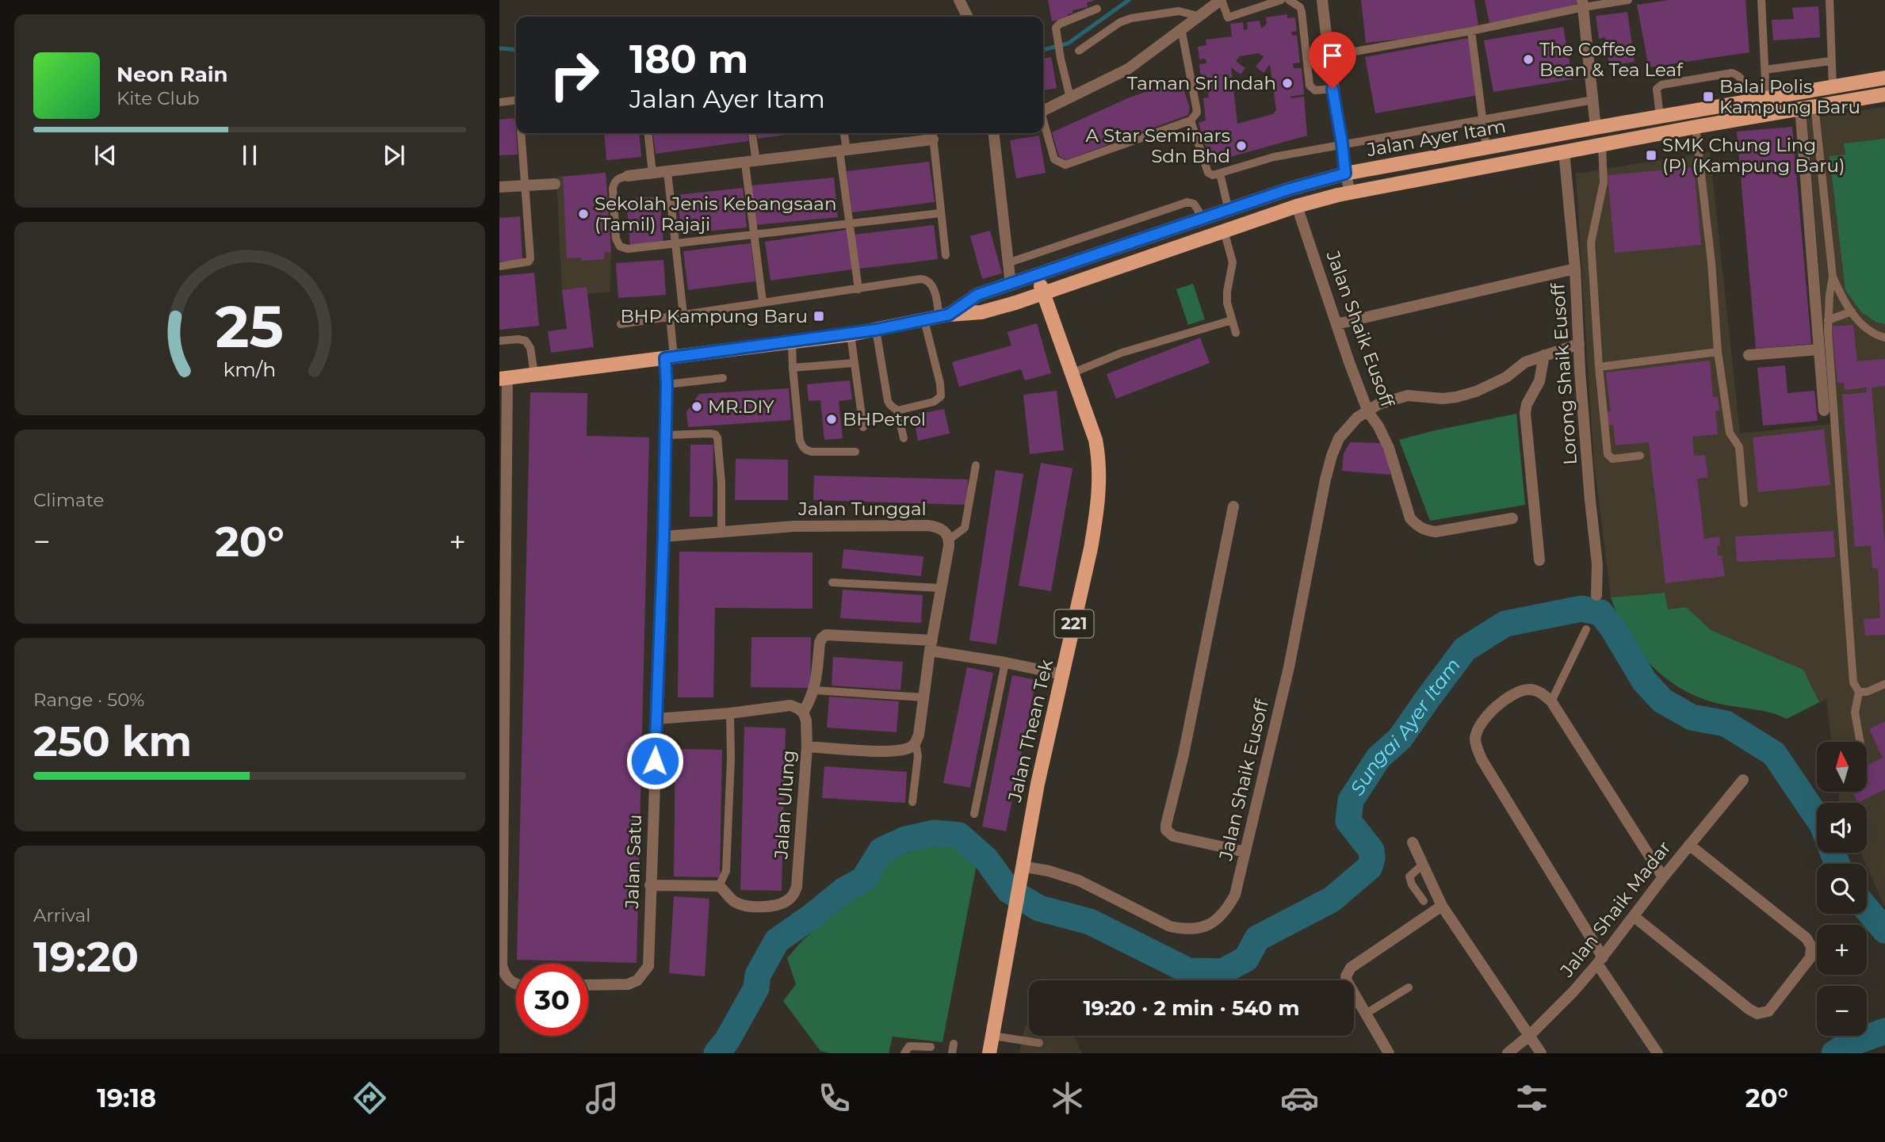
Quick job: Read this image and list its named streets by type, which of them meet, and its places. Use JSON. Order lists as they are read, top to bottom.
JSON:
{
  "streets": {
    "main road": ["Jalan Ayer Itam", "221", "Jalan Thean Tek"],
    "street": [
      "Jalan Shaik Eusoff",
      "Lorong Shaik Eusoff",
      "Jalan Tunggal",
      "Jalan Ulung",
      "Jalan Satu",
      "Jalan Shaik Madar"
    ]
  },
  "crossings": [
    ["Jalan Ayer Itam", "Jalan Shaik Eusoff"],
    ["Jalan Ayer Itam", "Lorong Shaik Eusoff"],
    ["Jalan Ayer Itam", "221"],
    ["Jalan Ayer Itam", "Jalan Thean Tek"],
    ["Jalan Ayer Itam", "Jalan Satu"],
    ["Jalan Shaik Eusoff", "Jalan Thean Tek"],
    ["Jalan Tunggal", "Jalan Satu"],
    ["221", "Jalan Thean Tek"]
  ],
  "water": ["Sungai Ayer Itam"],
  "places": {
    "other": [
      "The Coffee Bean & Tea Leaf",
      "Taman Sri Indah",
      "A Star Seminars Sdn Bhd",
      "Sekolah Jenis Kebangsaan (Tamil) Rajaji",
      "MR.DIY",
      "BHPetrol"
    ],
    "transit": ["Balai Polis Kampung Baru", "SMK Chung Ling (P) (Kampung Baru)", "BHP Kampung Baru"]
  },
  "north": "top",
  "page": {
    "turn": ["180 m", "Jalan Ayer Itam"],
    "song": ["Neon Rain", "Kite Club"],
    "tile": [
      "Climate",
      ["Range · 50%", "250 km"],
      ["Arrival", "19:20"]
    ],
    "heat": ["−", "20°", "+"],
    "map_buttons": ["+", "−"],
    "limit": "30",
    "trip": "19:20 · 2 min · 540 m",
    "tabs": ["19:18", "20°"],
    "gauge": ["25", "km/h"]
  }
}
